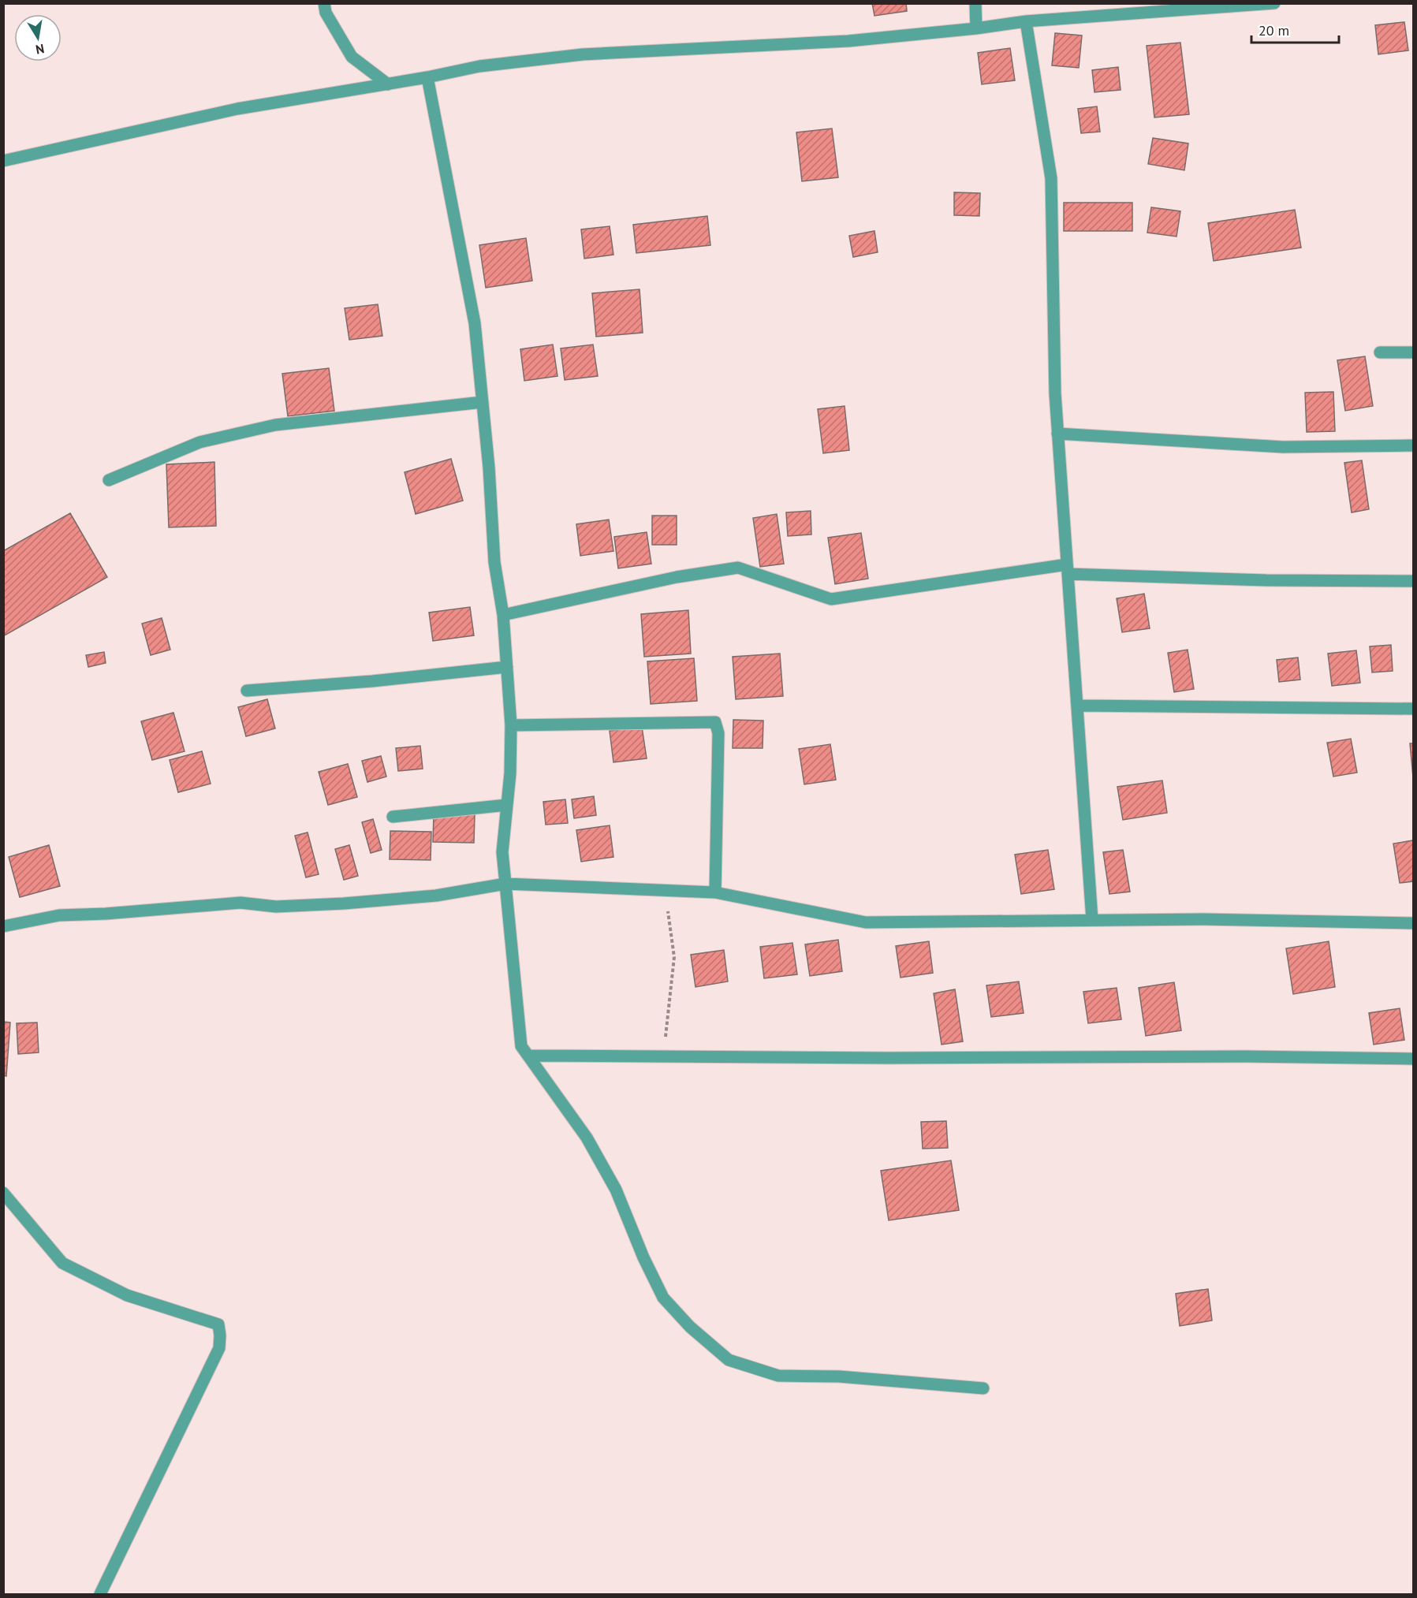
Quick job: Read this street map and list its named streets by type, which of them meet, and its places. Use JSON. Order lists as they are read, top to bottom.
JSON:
{
  "scale_bar": "20 m",
  "north": "bottom"
}
